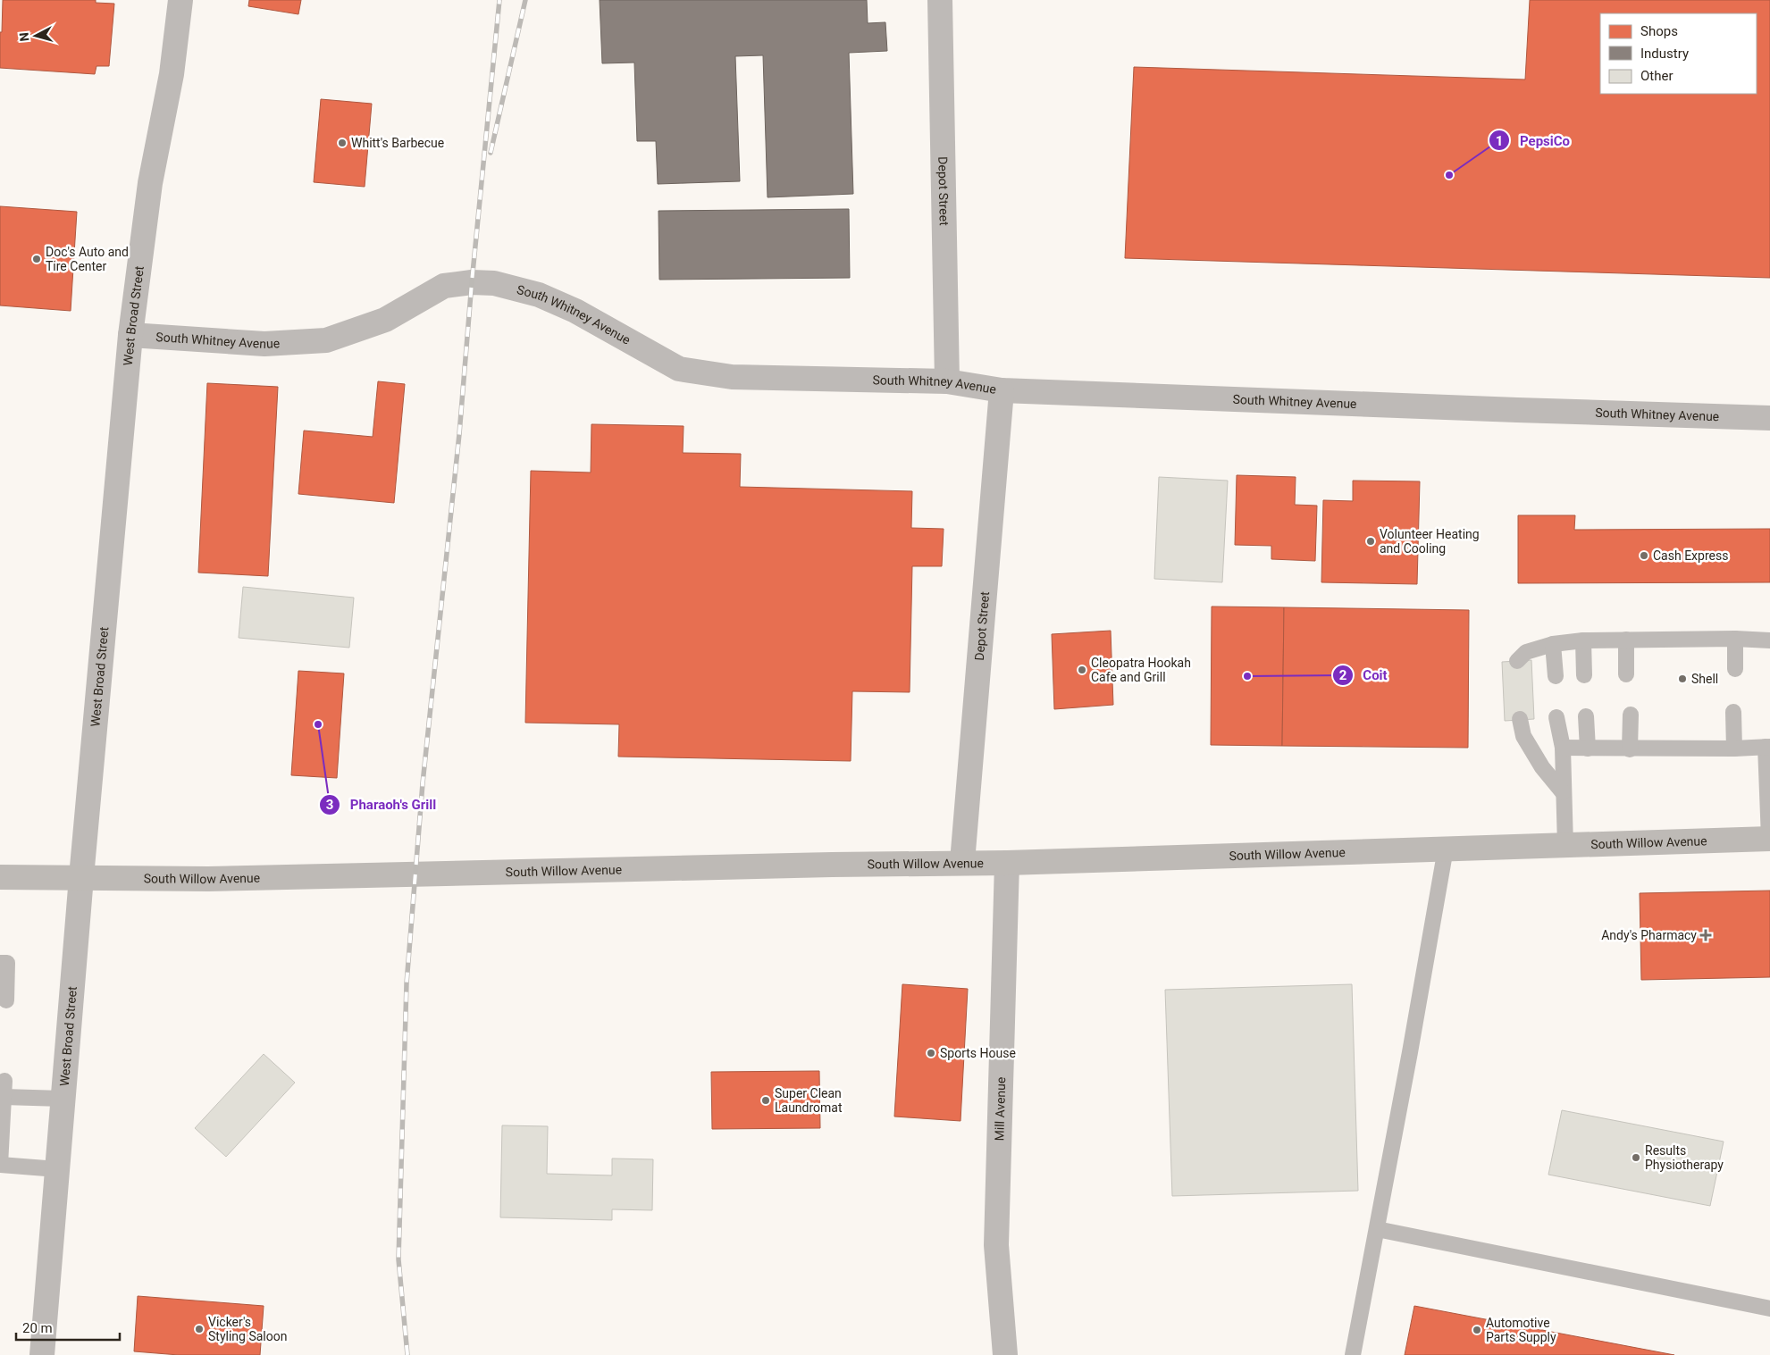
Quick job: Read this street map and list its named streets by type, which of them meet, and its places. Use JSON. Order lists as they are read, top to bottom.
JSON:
{
  "streets": {
    "main road": ["South Willow Avenue"],
    "street": [
      "Depot Street",
      "South Whitney Avenue",
      "West Broad Street",
      "Mill Avenue"
    ]
  },
  "crossings": [
    ["Depot Street", "South Whitney Avenue"],
    ["Depot Street", "South Willow Avenue"],
    ["South Whitney Avenue", "West Broad Street"],
    ["West Broad Street", "South Willow Avenue"],
    ["South Willow Avenue", "Mill Avenue"]
  ],
  "places": {
    "other": [
      "Whitt's Barbecue",
      "PepsiCo",
      "Doc's Auto and Tire Center",
      "Volunteer Heating and Cooling",
      "Cash Express",
      "Cleopatra Hookah Cafe and Grill",
      "Coit",
      "Shell",
      "Pharaoh's Grill",
      "Sports House",
      "Super Clean Laundromat",
      "Results Physiotherapy",
      "Vicker's Styling Saloon",
      "Automotive Parts Supply"
    ],
    "health": ["Andy's Pharmacy"]
  },
  "legend": ["Shops", "Industry", "Other"],
  "scale_bar": "20 m",
  "north": "left"
}
